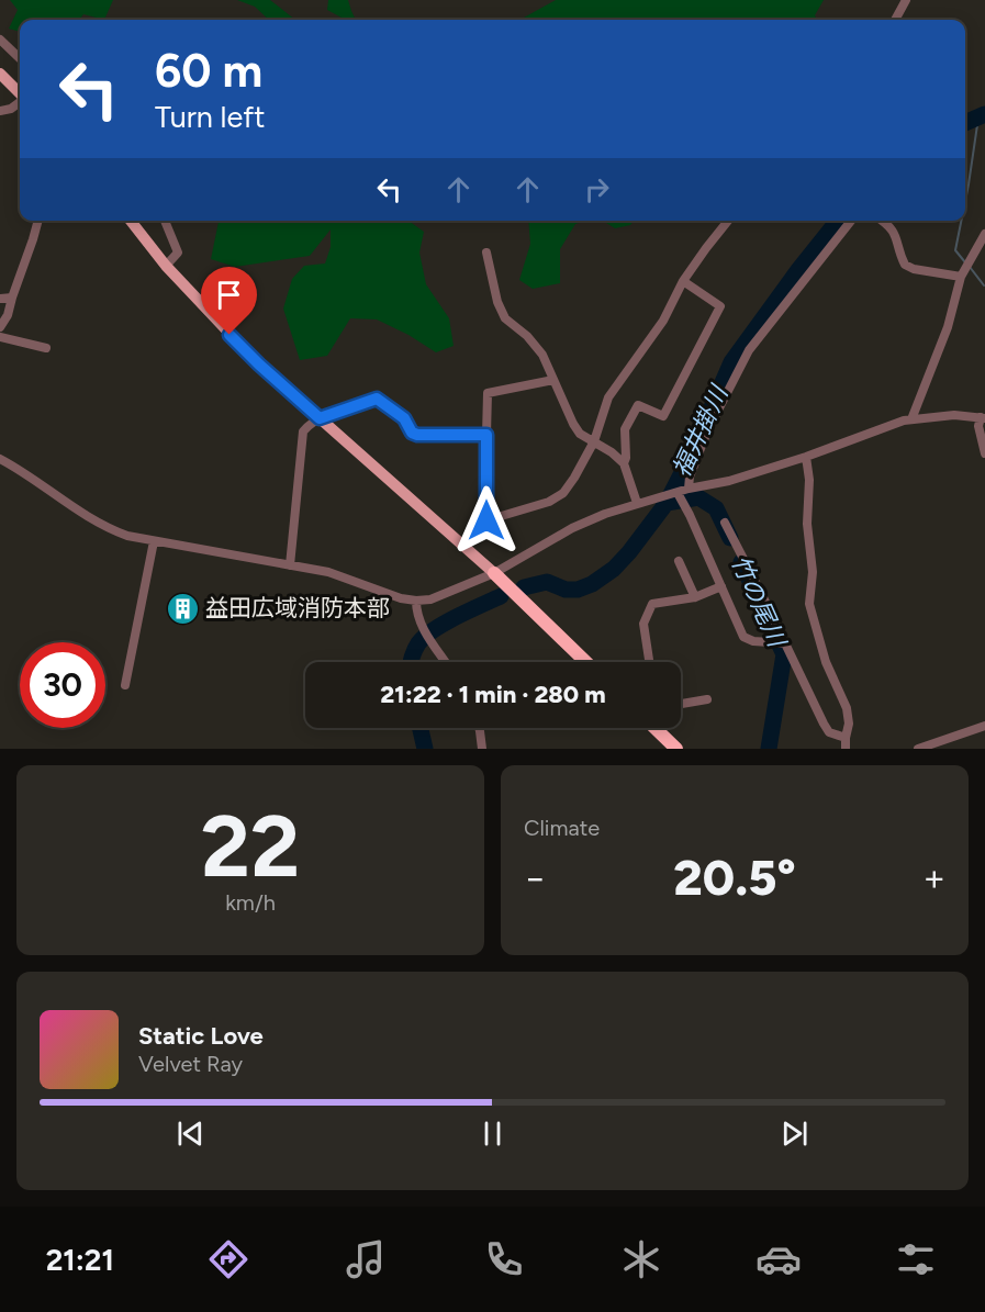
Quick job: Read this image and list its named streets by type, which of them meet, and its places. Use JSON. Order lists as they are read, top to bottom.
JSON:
{
  "water": ["福井掛川", "竹の尾川"],
  "places": {
    "building": ["益田広域消防本部"]
  },
  "page": {
    "turn": ["60 m", "Turn left"],
    "limit": "30",
    "trip": "21:22 · 1 min · 280 m",
    "tile": [
      ["22", "km/h"],
      "Climate"
    ],
    "heat": ["−", "20.5°", "+"],
    "song": ["Static Love", "Velvet Ray"],
    "tabs": "21:21"
  }
}
